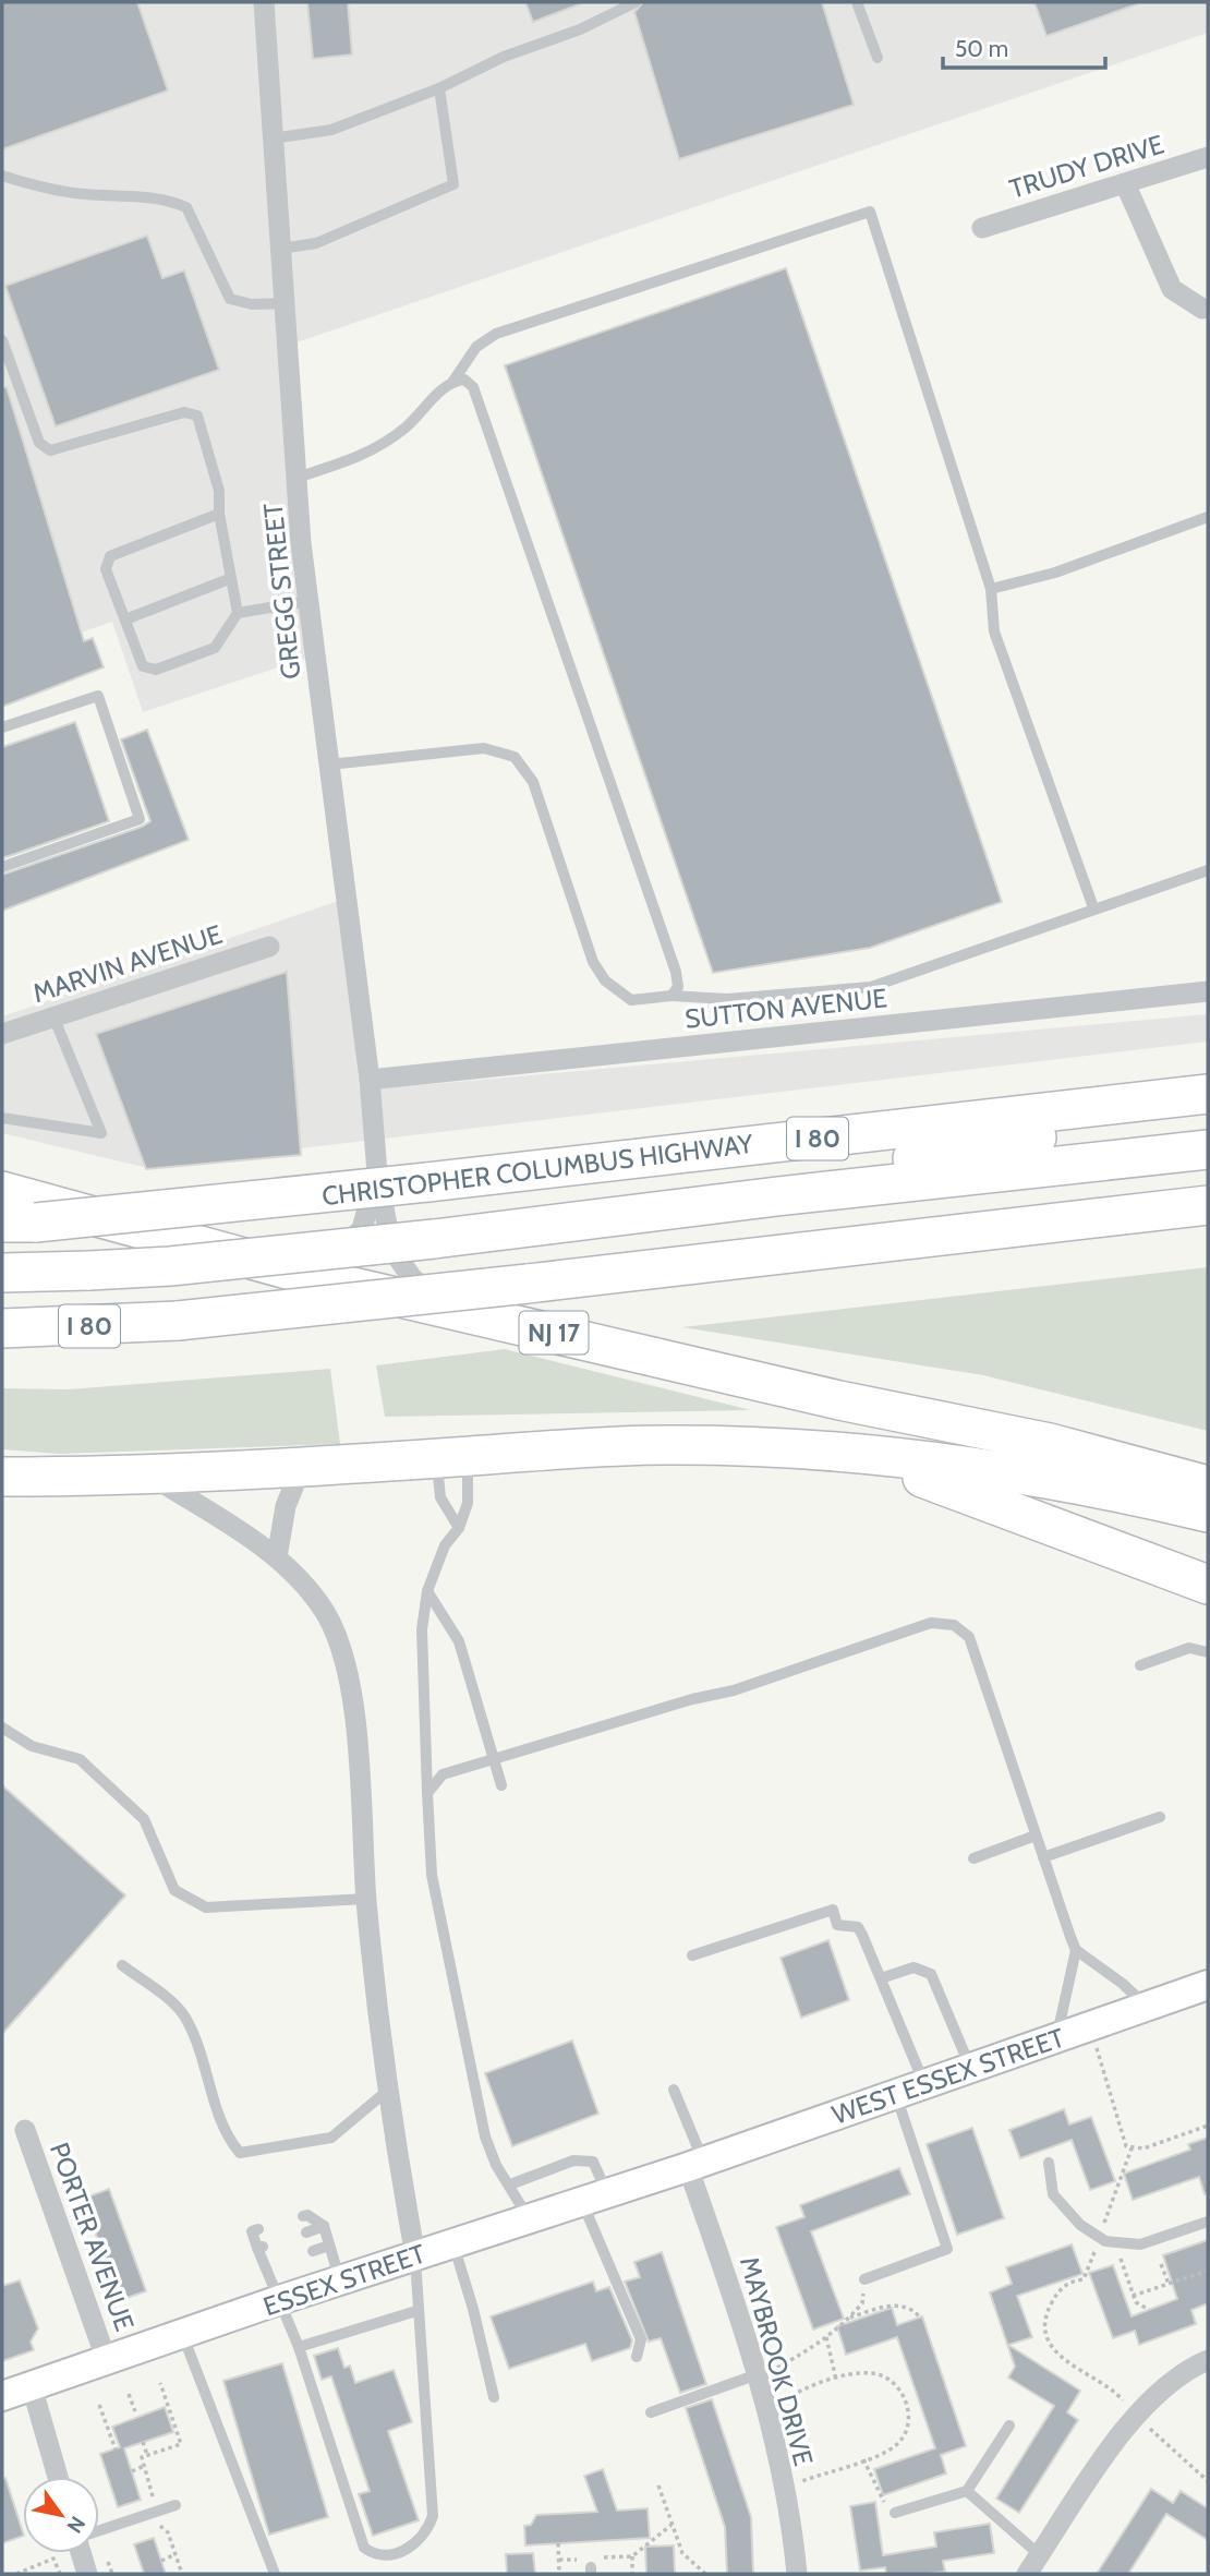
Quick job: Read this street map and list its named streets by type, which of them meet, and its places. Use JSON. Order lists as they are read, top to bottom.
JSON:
{
  "streets": {
    "highway": ["I 80", "CHRISTOPHER COLUMBUS HIGHWAY", "NJ 17"],
    "main road": ["WEST ESSEX STREET", "ESSEX STREET"],
    "street": [
      "TRUDY DRIVE",
      "GREGG STREET",
      "MARVIN AVENUE",
      "SUTTON AVENUE",
      "PORTER AVENUE",
      "MAYBROOK DRIVE"
    ]
  },
  "crossings": [
    ["GREGG STREET", "SUTTON AVENUE"],
    ["GREGG STREET", "NJ 17"],
    ["WEST ESSEX STREET", "ESSEX STREET"],
    ["WEST ESSEX STREET", "MAYBROOK DRIVE"],
    ["PORTER AVENUE", "ESSEX STREET"],
    ["ESSEX STREET", "MAYBROOK DRIVE"]
  ],
  "scale_bar": "50 m",
  "north": "bottom right"
}
